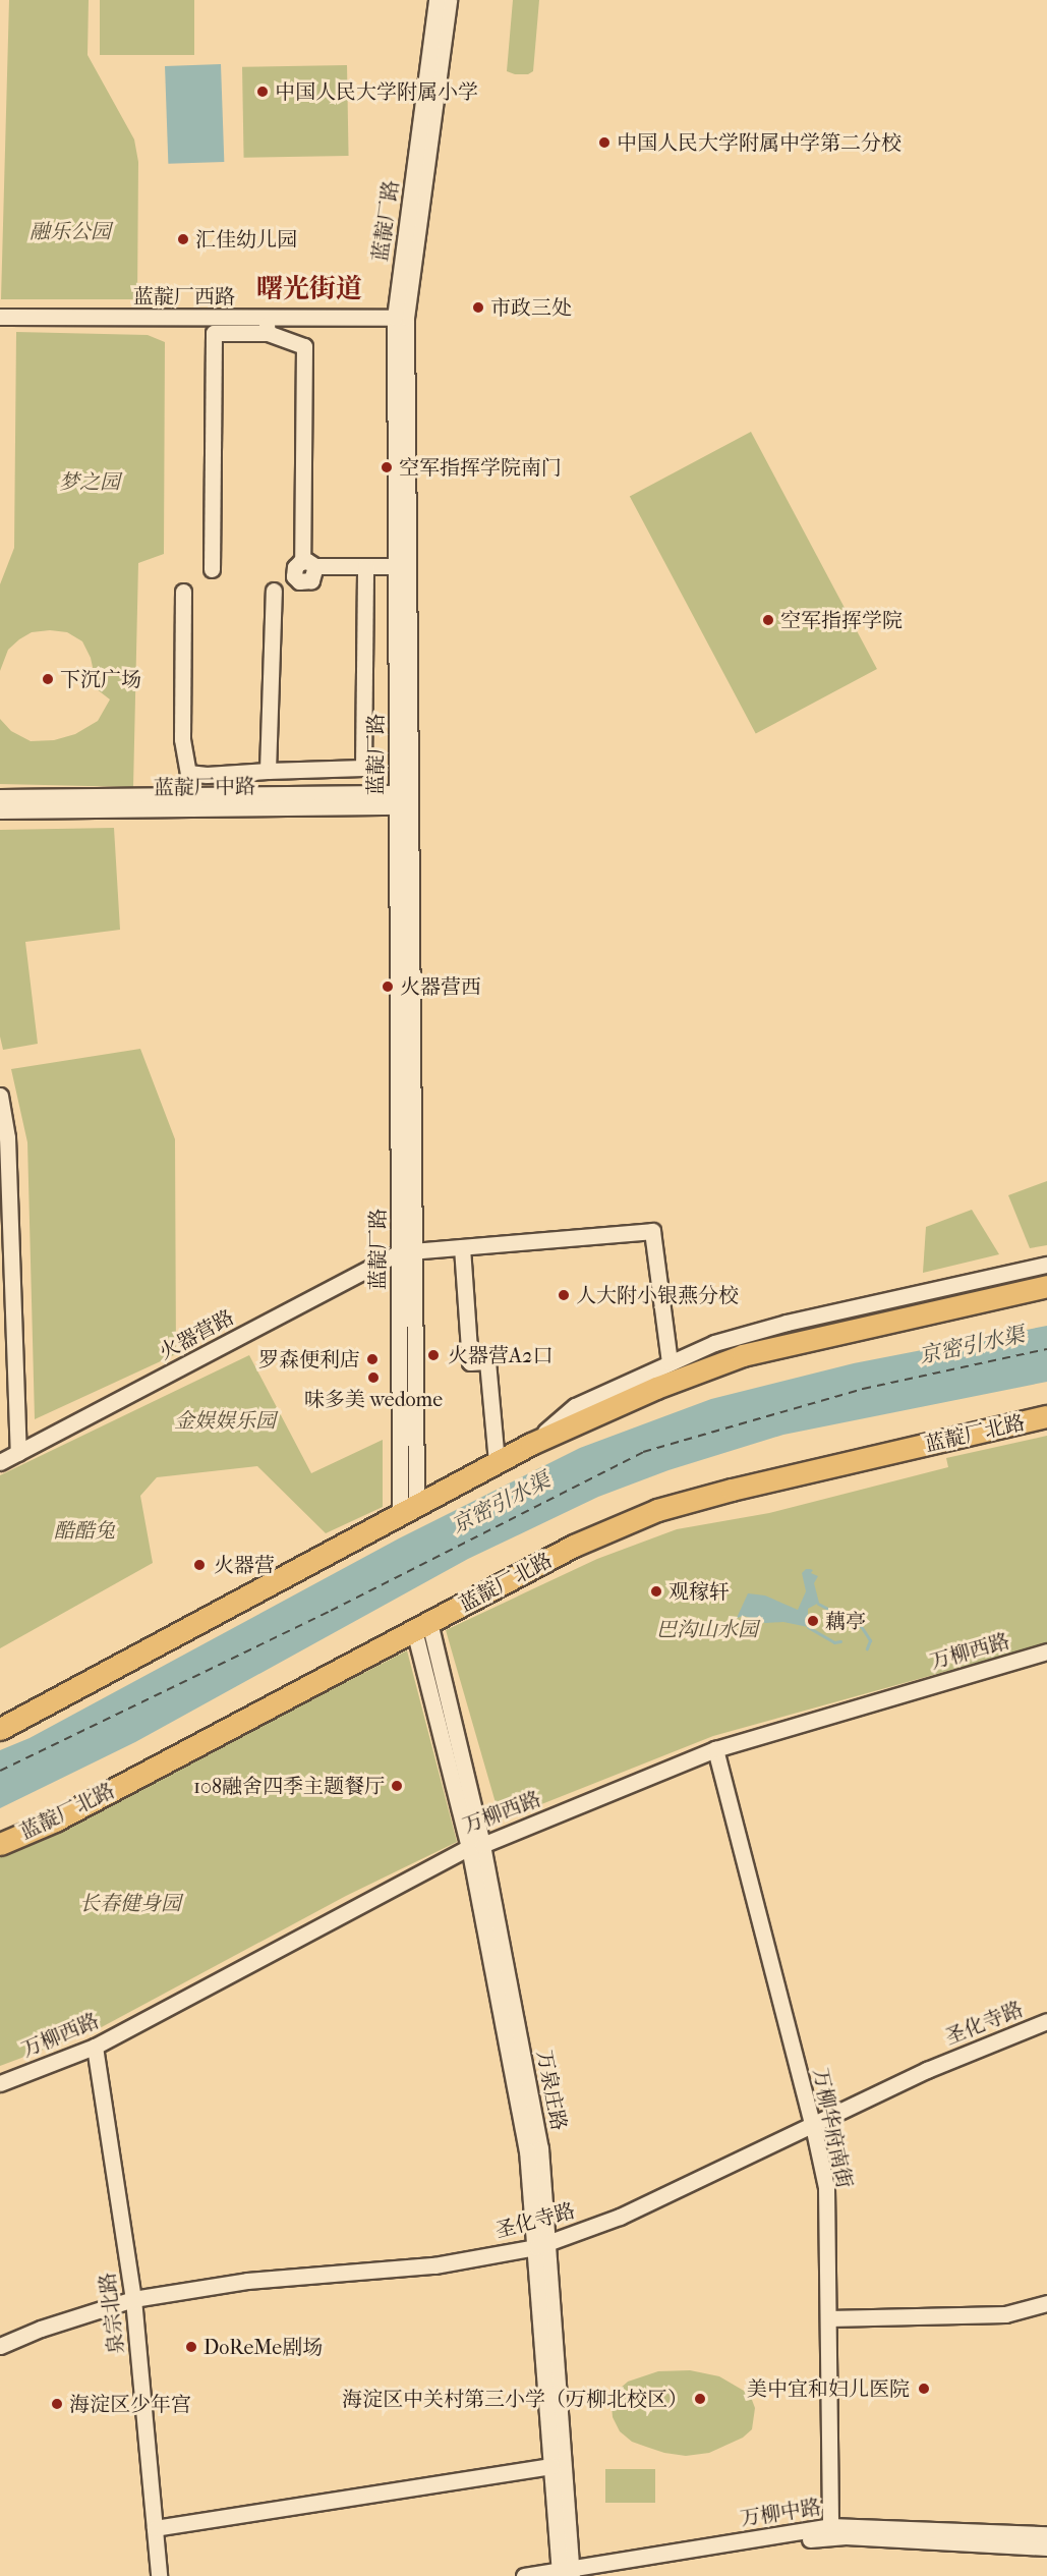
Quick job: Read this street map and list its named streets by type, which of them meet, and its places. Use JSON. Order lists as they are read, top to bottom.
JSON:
{
  "streets": {
    "highway": ["蓝靛厂北路"],
    "street": [
      "蓝靛厂路",
      "蓝靛厂西路",
      "蓝靛厂中路",
      "火器营路",
      "万柳西路",
      "圣化寺路",
      "万泉庄路",
      "万柳华府南街",
      "泉宗北路",
      "万柳中路"
    ]
  },
  "crossings": [
    ["蓝靛厂路", "蓝靛厂西路"],
    ["蓝靛厂路", "蓝靛厂中路"],
    ["蓝靛厂路", "火器营路"],
    ["蓝靛厂北路", "万泉庄路"],
    ["万柳西路", "万泉庄路"],
    ["万柳西路", "万柳华府南街"],
    ["万柳西路", "泉宗北路"],
    ["圣化寺路", "万泉庄路"],
    ["圣化寺路", "万柳华府南街"],
    ["圣化寺路", "泉宗北路"],
    ["万泉庄路", "万柳中路"],
    ["万柳华府南街", "万柳中路"]
  ],
  "districts": ["曙光街道"],
  "water": ["京密引水渠"],
  "parks": [
    "融乐公园",
    "梦之园",
    "金娱娱乐园",
    "酷酷兔",
    "巴沟山水园",
    "长春健身园"
  ],
  "places": [
    "中国人民大学附属小学",
    "中国人民大学附属中学第二分校",
    "汇佳幼儿园",
    "市政三处",
    "空军指挥学院南门",
    "空军指挥学院",
    "下沉广场",
    "火器营西",
    "人大附小银燕分校",
    "火器营A2口",
    "罗森便利店",
    "味多美 wedome",
    "火器营",
    "观稼轩",
    "藕亭",
    "108融舍四季主题餐厅",
    "DoReMe剧场",
    "美中宜和妇儿医院",
    "海淀区中关村第三小学（万柳北校区）",
    "海淀区少年宫"
  ]
}
